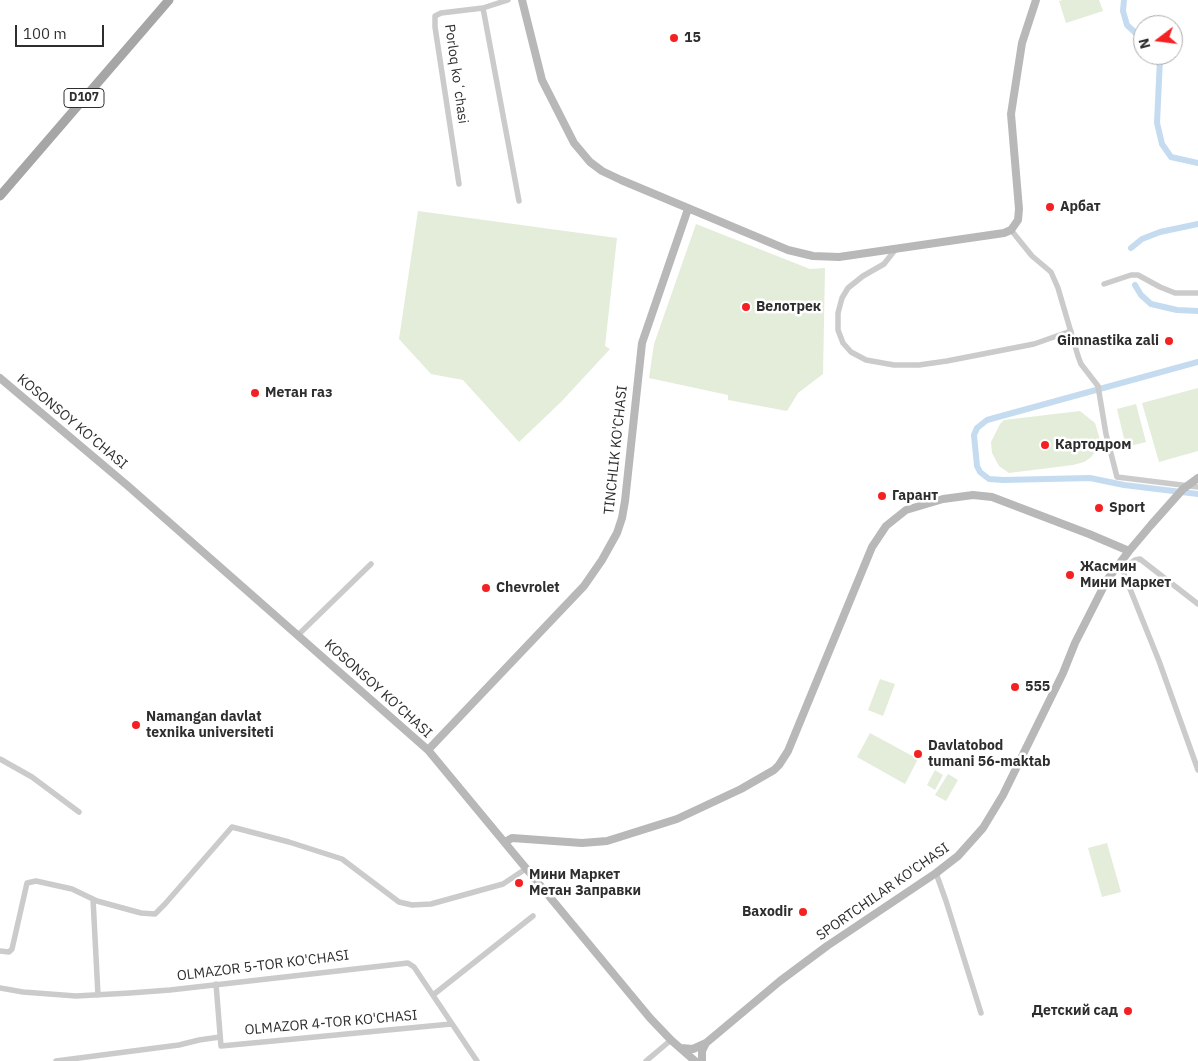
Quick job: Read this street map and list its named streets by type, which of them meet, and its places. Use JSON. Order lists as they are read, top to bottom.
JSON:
{
  "streets": {
    "main road": ["D107"],
    "street": [
      "Porloq koʻchasi",
      "KOSONSOY KO’CHASI",
      "TINCHLIK KO'CHASI",
      "SPORTCHILAR KO'CHASI",
      "OLMAZOR 5-TOR KO'CHASI",
      "OLMAZOR 4-TOR KO'CHASI"
    ]
  },
  "crossings": [
    ["KOSONSOY KO’CHASI", "TINCHLIK KO'CHASI"],
    ["OLMAZOR 5-TOR KO'CHASI", "OLMAZOR 4-TOR KO'CHASI"]
  ],
  "places": [
    "15",
    "Арбат",
    "Велотрек",
    "Gimnastika zali",
    "Метан газ",
    "Картодром",
    "Гарант",
    "Sport",
    "Жасмин Мини Маркет",
    "Chevrolet",
    "555",
    "Namangan davlat texnika universiteti",
    "Davlatobod tumani 56-maktab",
    "Мини Маркет Метан Заправки",
    "Baxodir",
    "Детский сад"
  ],
  "scale_bar": "100 m",
  "north": "left"
}
